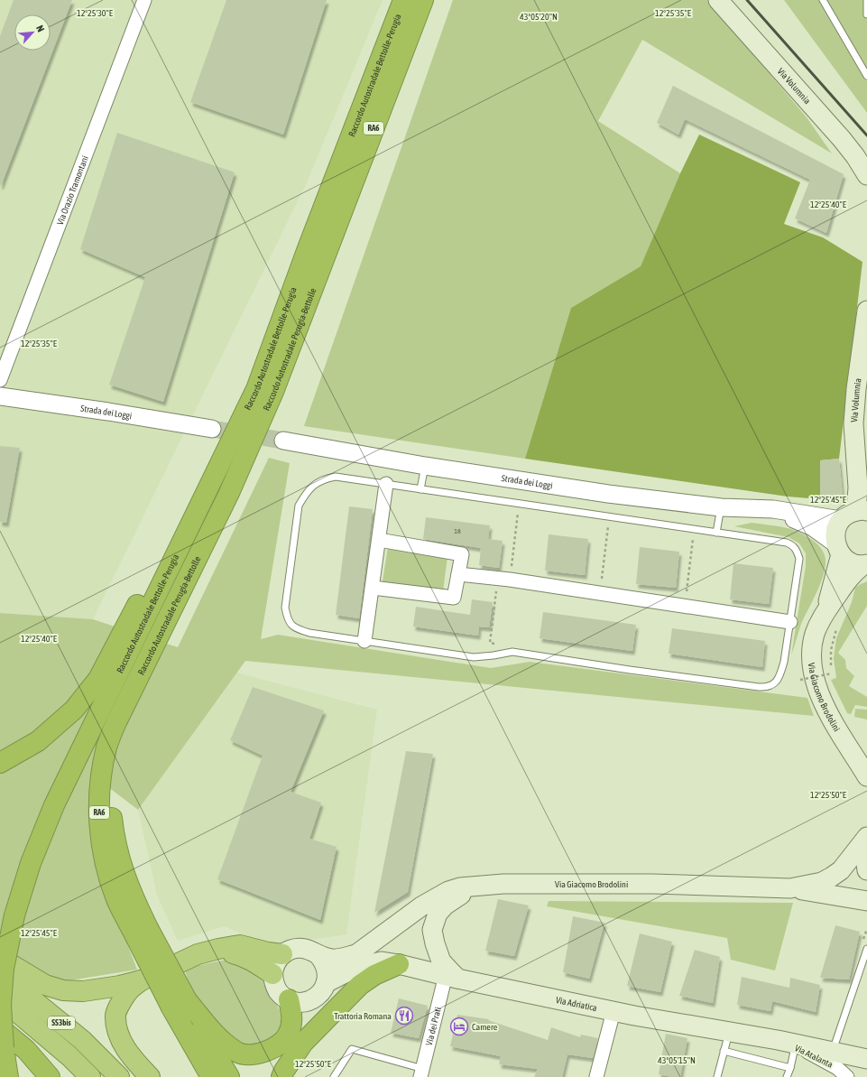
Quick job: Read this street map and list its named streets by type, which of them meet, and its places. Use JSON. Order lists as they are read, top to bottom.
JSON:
{
  "streets": {
    "highway": [
      "Raccordo Autostradale Bettolle-Perugia",
      "RA6",
      "Raccordo Autostradale Perugia-Bettolle",
      "SS3bis"
    ],
    "main road": ["Via Volumnia", "Via Giacomo Brodolini", "Via Adriatica"],
    "street": [
      "Via Orazio Tramontani",
      "Strada dei Loggi",
      "Via dei Prati",
      "Via Atalanta"
    ]
  },
  "crossings": [
    ["Raccordo Autostradale Bettolle-Perugia", "Raccordo Autostradale Perugia-Bettolle"],
    ["Via Volumnia", "Strada dei Loggi"],
    ["Via Volumnia", "Via Giacomo Brodolini"],
    ["RA6", "Raccordo Autostradale Perugia-Bettolle"],
    ["Strada dei Loggi", "Via Giacomo Brodolini"],
    ["Via Giacomo Brodolini", "Via Adriatica"],
    ["Via Adriatica", "Via dei Prati"],
    ["Via Adriatica", "Via Atalanta"]
  ],
  "places": {
    "restaurant": ["Trattoria Romana"],
    "hotel": ["Camere"]
  },
  "house_numbers": ["18"],
  "north": "top right",
  "coordinates": [
    "12°25'35\"E",
    "12°25'30\"E",
    "43°05'20\"N",
    "12°25'40\"E",
    "12°25'45\"E",
    "12°25'50\"E",
    "43°05'15\"N"
  ]
}
